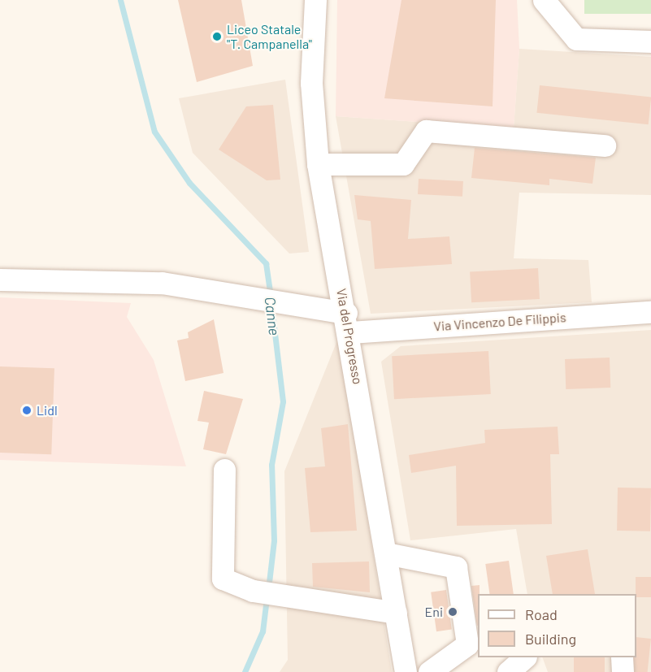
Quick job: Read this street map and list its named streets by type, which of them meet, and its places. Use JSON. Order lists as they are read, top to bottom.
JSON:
{
  "streets": {
    "street": ["Via Vincenzo De Filippis", "Via del Progresso"]
  },
  "crossings": [
    ["Via Vincenzo De Filippis", "Via del Progresso"]
  ],
  "water": ["Canne"],
  "places": ["Liceo Statale \"T. Campanella\"", "Lidl", "Eni"],
  "legend": ["Road", "Building"]
}
